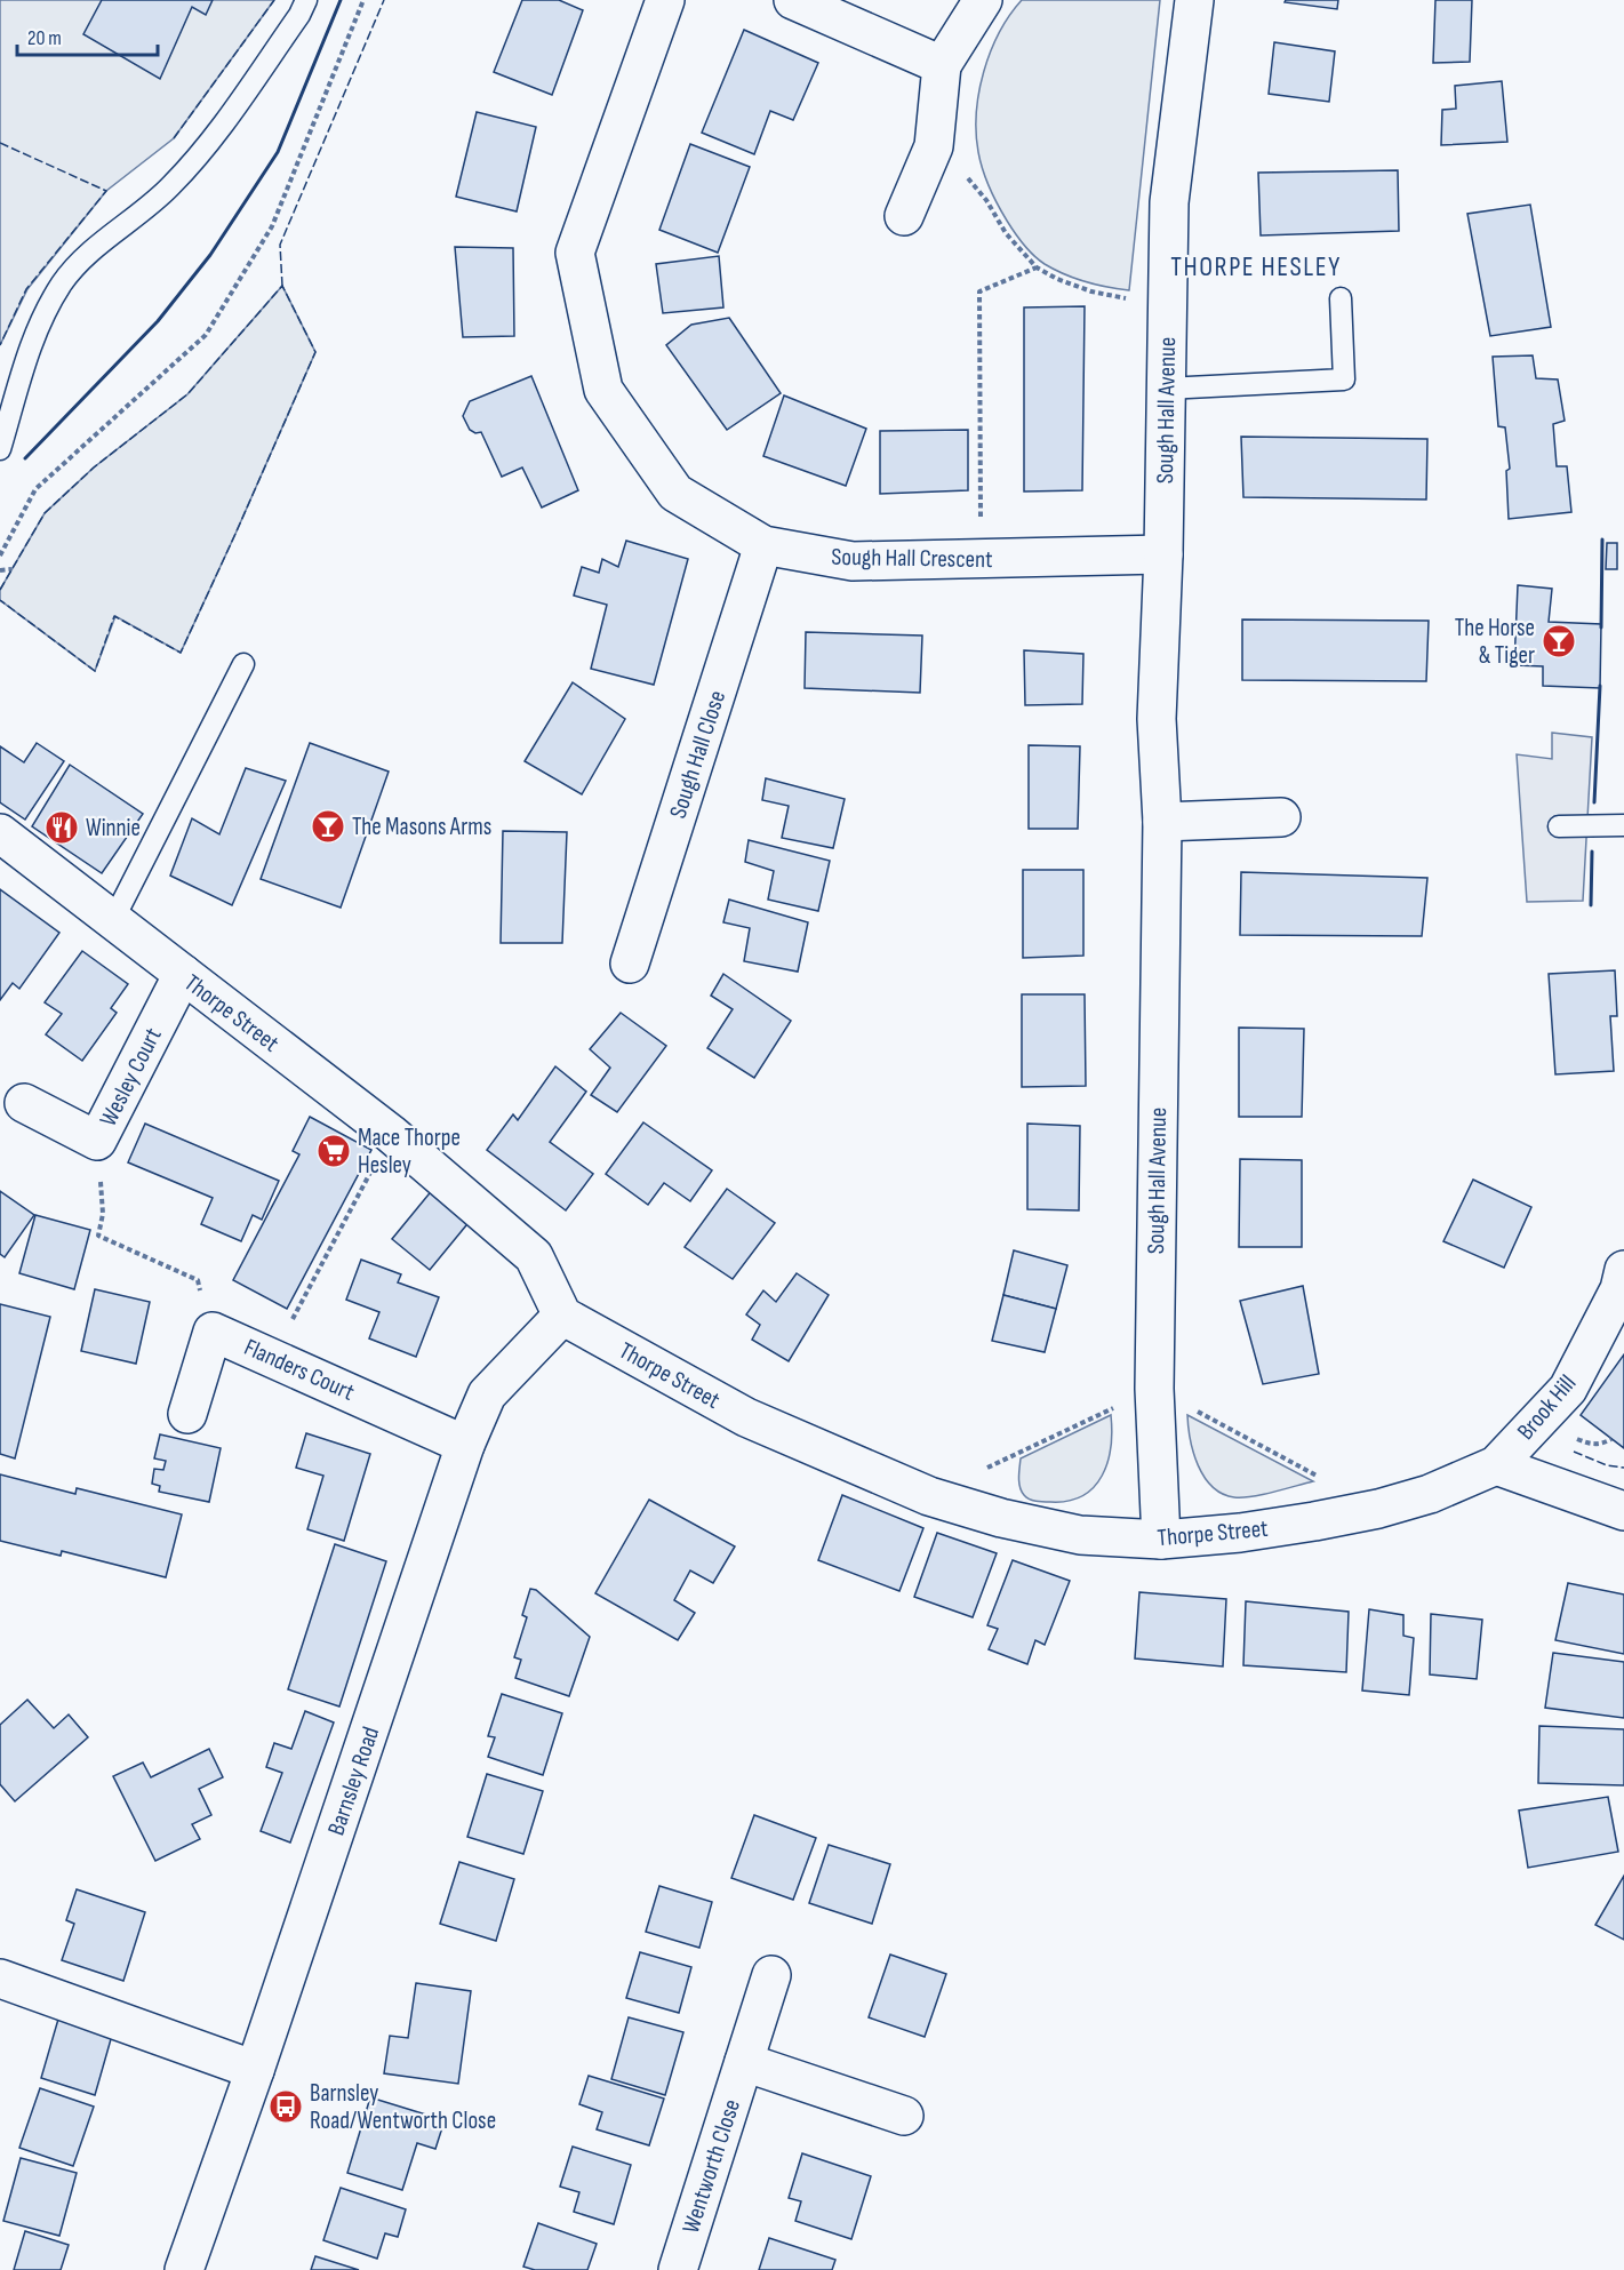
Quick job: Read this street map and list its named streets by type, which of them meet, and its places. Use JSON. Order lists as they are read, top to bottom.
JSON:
{
  "streets": {
    "street": [
      "Sough Hall Avenue",
      "Sough Hall Crescent",
      "Sough Hall Close",
      "Thorpe Street",
      "Wesley Court",
      "Flanders Court",
      "Brook Hill",
      "Barnsley Road",
      "Wentworth Close"
    ]
  },
  "crossings": [
    ["Sough Hall Avenue", "Sough Hall Crescent"],
    ["Sough Hall Avenue", "Thorpe Street"],
    ["Sough Hall Crescent", "Sough Hall Close"],
    ["Thorpe Street", "Wesley Court"],
    ["Thorpe Street", "Brook Hill"],
    ["Thorpe Street", "Barnsley Road"],
    ["Flanders Court", "Barnsley Road"]
  ],
  "districts": ["THORPE HESLEY"],
  "places": {
    "bar": ["The Horse & Tiger", "The Masons Arms"],
    "restaurant": ["Winnie"],
    "supermarket": ["Mace Thorpe Hesley"],
    "bus stop": ["Barnsley Road/Wentworth Close"]
  },
  "scale_bar": "20 m"
}
